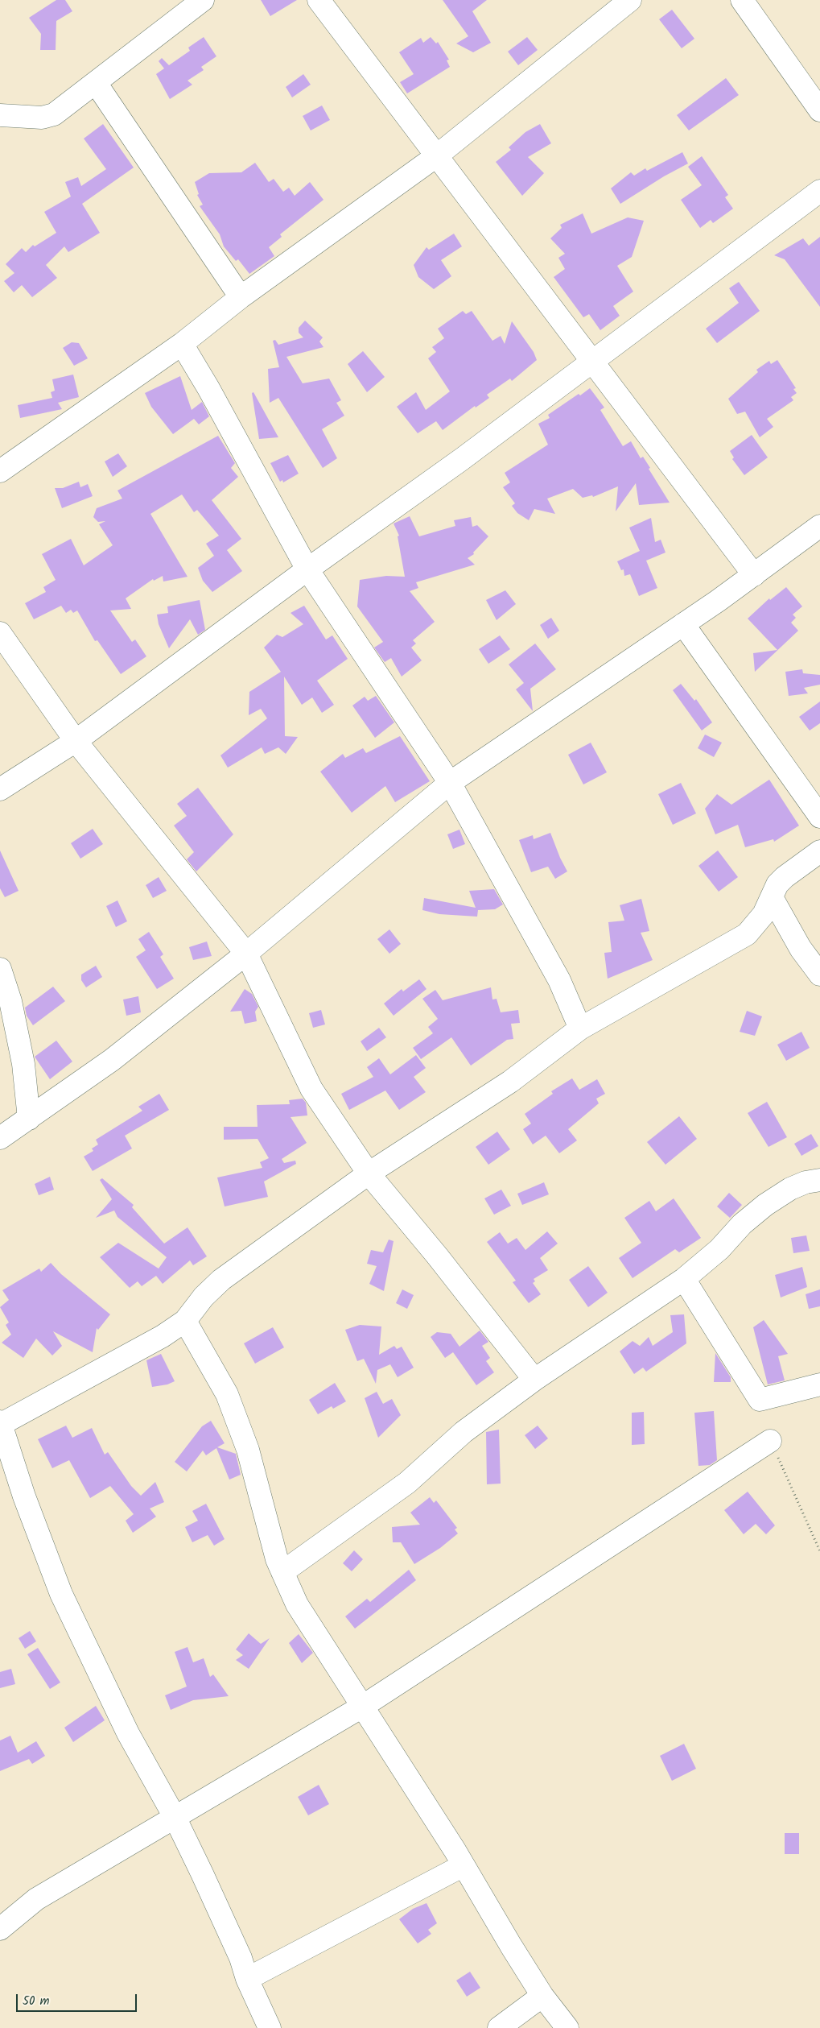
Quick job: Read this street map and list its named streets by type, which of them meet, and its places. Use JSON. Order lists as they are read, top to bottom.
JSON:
{
  "scale_bar": "50 m"
}
